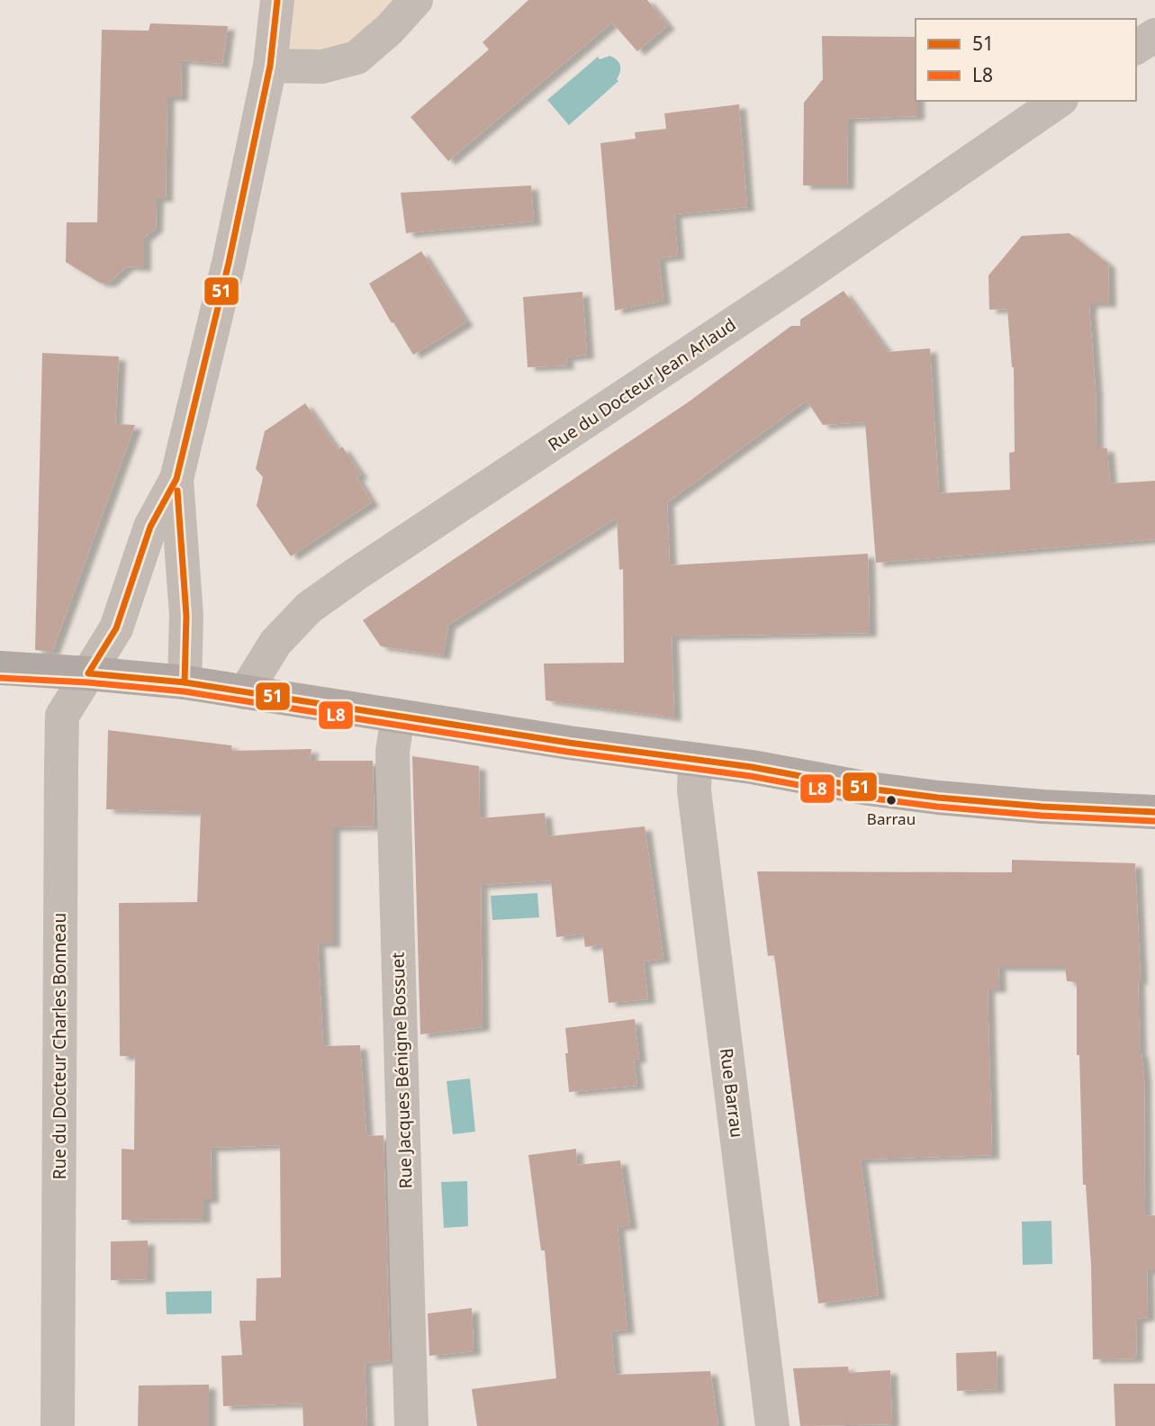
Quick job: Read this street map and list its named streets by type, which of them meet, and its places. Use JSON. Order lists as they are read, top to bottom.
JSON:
{
  "streets": {
    "street": [
      "Rue du Docteur Jean Arlaud",
      "Rue du Docteur Charles Bonneau",
      "Rue Jacques Bénigne Bossuet",
      "Rue Barrau"
    ]
  },
  "places": ["Barrau"],
  "lines": ["transit line 51", "transit line L8"],
  "legend": ["51", "L8"]
}
